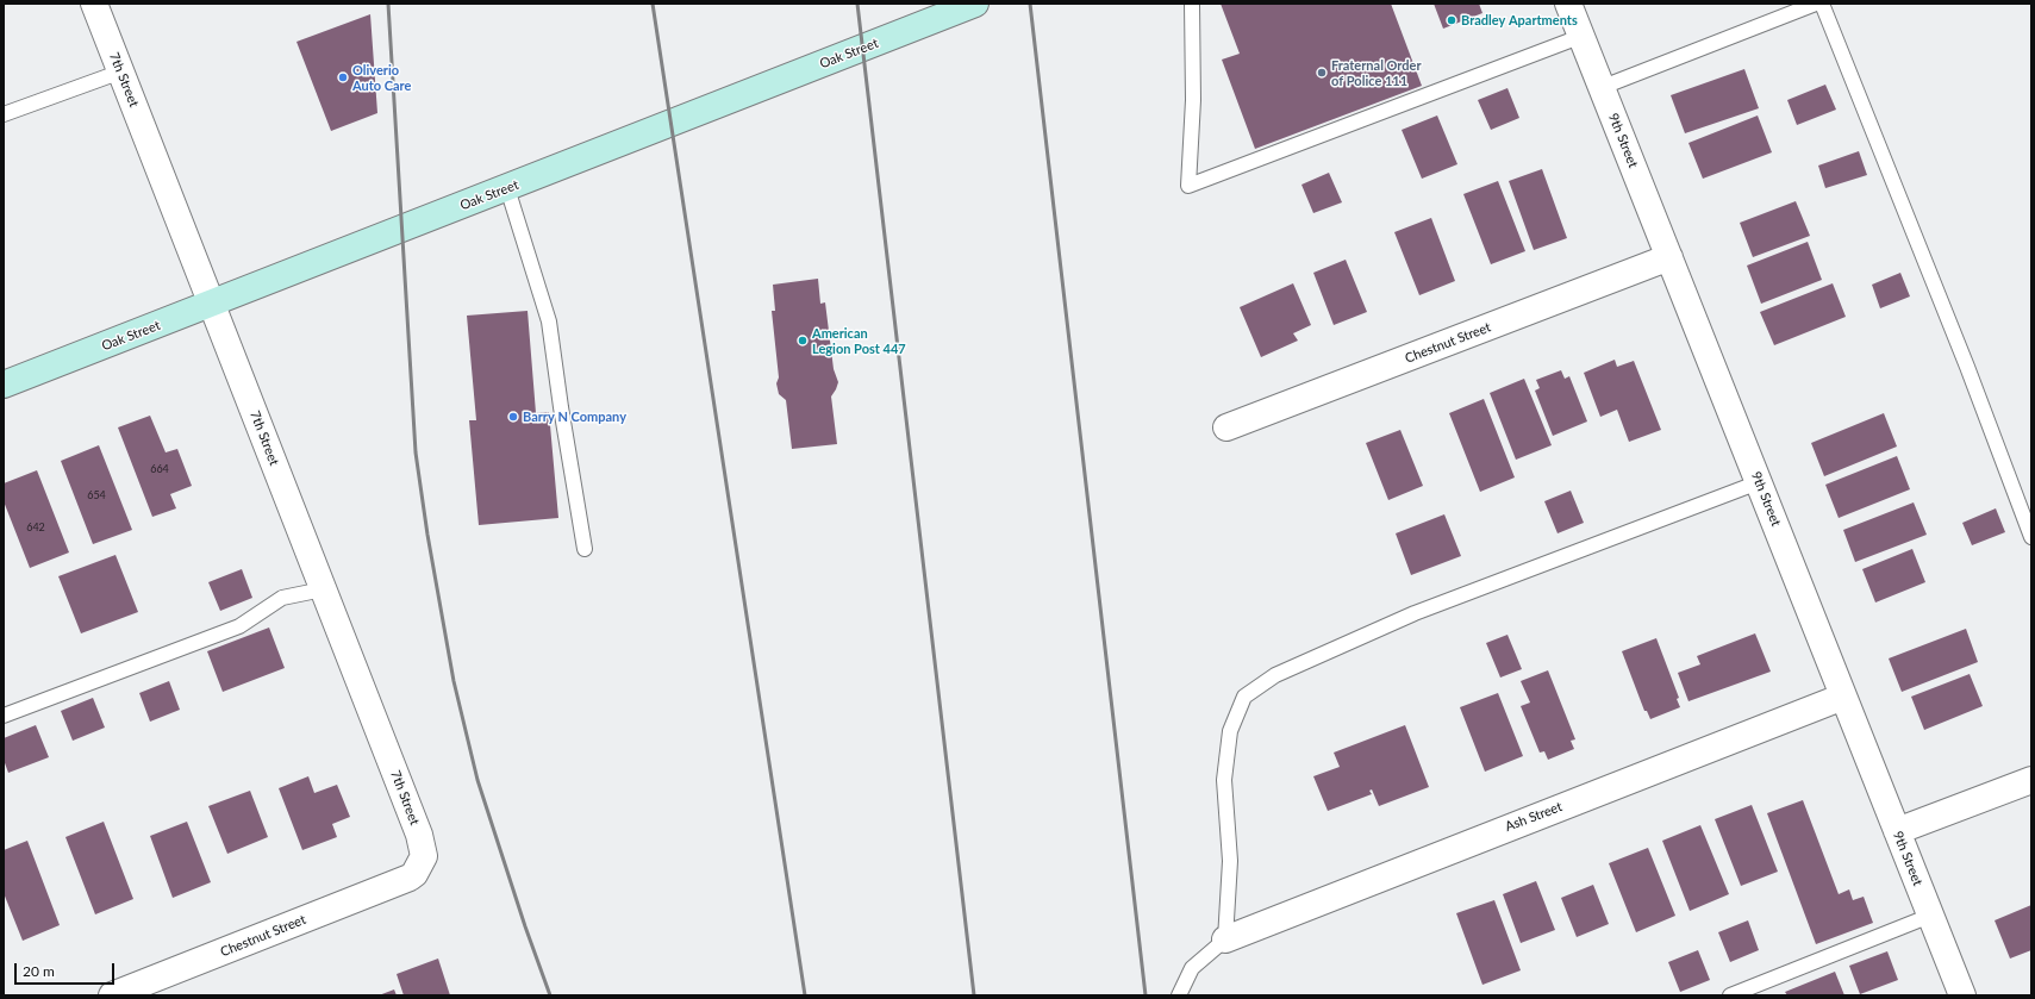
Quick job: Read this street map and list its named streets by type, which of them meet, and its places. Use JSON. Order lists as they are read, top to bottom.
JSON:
{
  "streets": {
    "street": [
      "Oak Street",
      "7th Street",
      "9th Street",
      "Chestnut Street",
      "Ash Street"
    ]
  },
  "crossings": [
    ["Oak Street", "7th Street"],
    ["7th Street", "Chestnut Street"],
    ["9th Street", "Chestnut Street"],
    ["9th Street", "Ash Street"]
  ],
  "places": [
    "Bradley Apartments",
    "Fraternal Order of Police 111",
    "Oliverio Auto Care",
    "American Legion Post 447",
    "Barry N Company"
  ],
  "house_numbers": ["664", "654", "642"],
  "scale_bar": "20 m"
}
